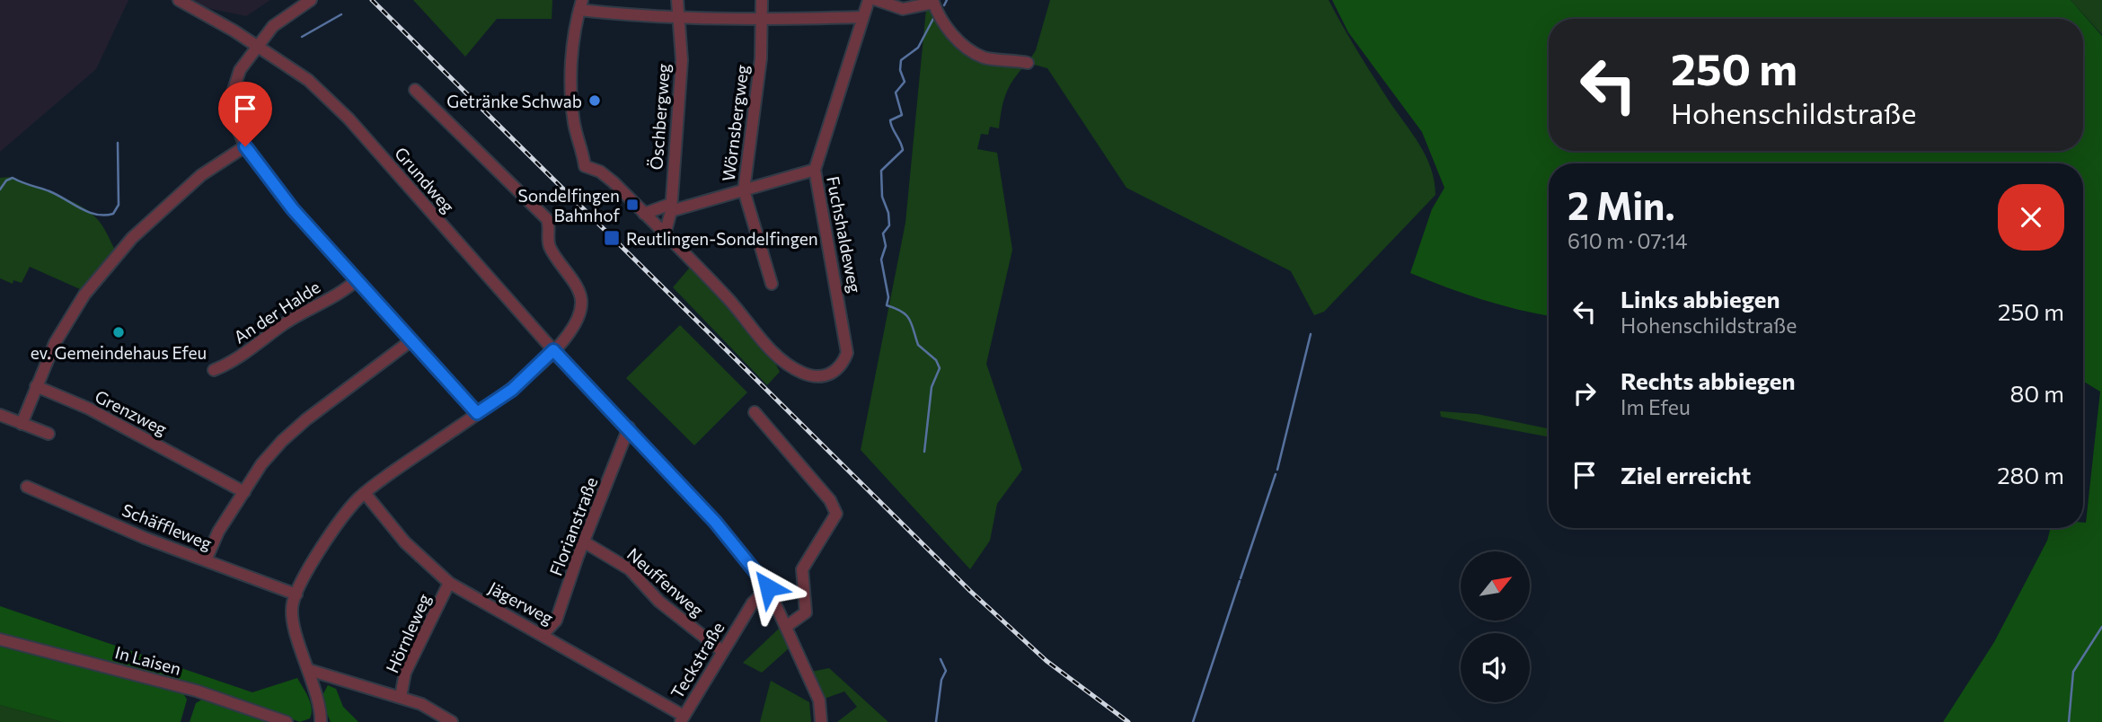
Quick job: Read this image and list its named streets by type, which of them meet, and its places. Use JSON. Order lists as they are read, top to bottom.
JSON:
{
  "streets": {
    "street": [
      "Öschbergweg",
      "Wörnsbergweg",
      "Grundweg",
      "Fuchshaldeweg",
      "An der Halde",
      "Grenzweg",
      "Schäffleweg",
      "Florianstraße",
      "Neuffenweg",
      "Jägerweg",
      "Hörnleweg",
      "In Laisen",
      "Teckstraße"
    ]
  },
  "crossings": [
    ["Öschbergweg", "Fuchshaldeweg"],
    ["Grundweg", "Florianstraße"],
    ["Grundweg", "Teckstraße"],
    ["Florianstraße", "Neuffenweg"],
    ["Florianstraße", "Jägerweg"],
    ["Neuffenweg", "Teckstraße"],
    ["Jägerweg", "Hörnleweg"],
    ["Jägerweg", "Teckstraße"]
  ],
  "places": {
    "other": ["Getränke Schwab", "ev. Gemeindehaus Efeu"],
    "transit": ["Sondelfingen Bahnhof", "Reutlingen-Sondelfingen"]
  },
  "north": "top right",
  "page": {
    "turn": ["250 m", "Hohenschildstraße"],
    "heading": ["2 Min.", "610 m · 07:14"],
    "list": [
      {
        "name": "Links abbiegen",
        "note": "Hohenschildstraße",
        "value": "250 m"
      },
      {
        "name": "Rechts abbiegen",
        "note": "Im Efeu",
        "value": "80 m"
      },
      {
        "name": "Ziel erreicht",
        "value": "280 m"
      }
    ]
  }
}
